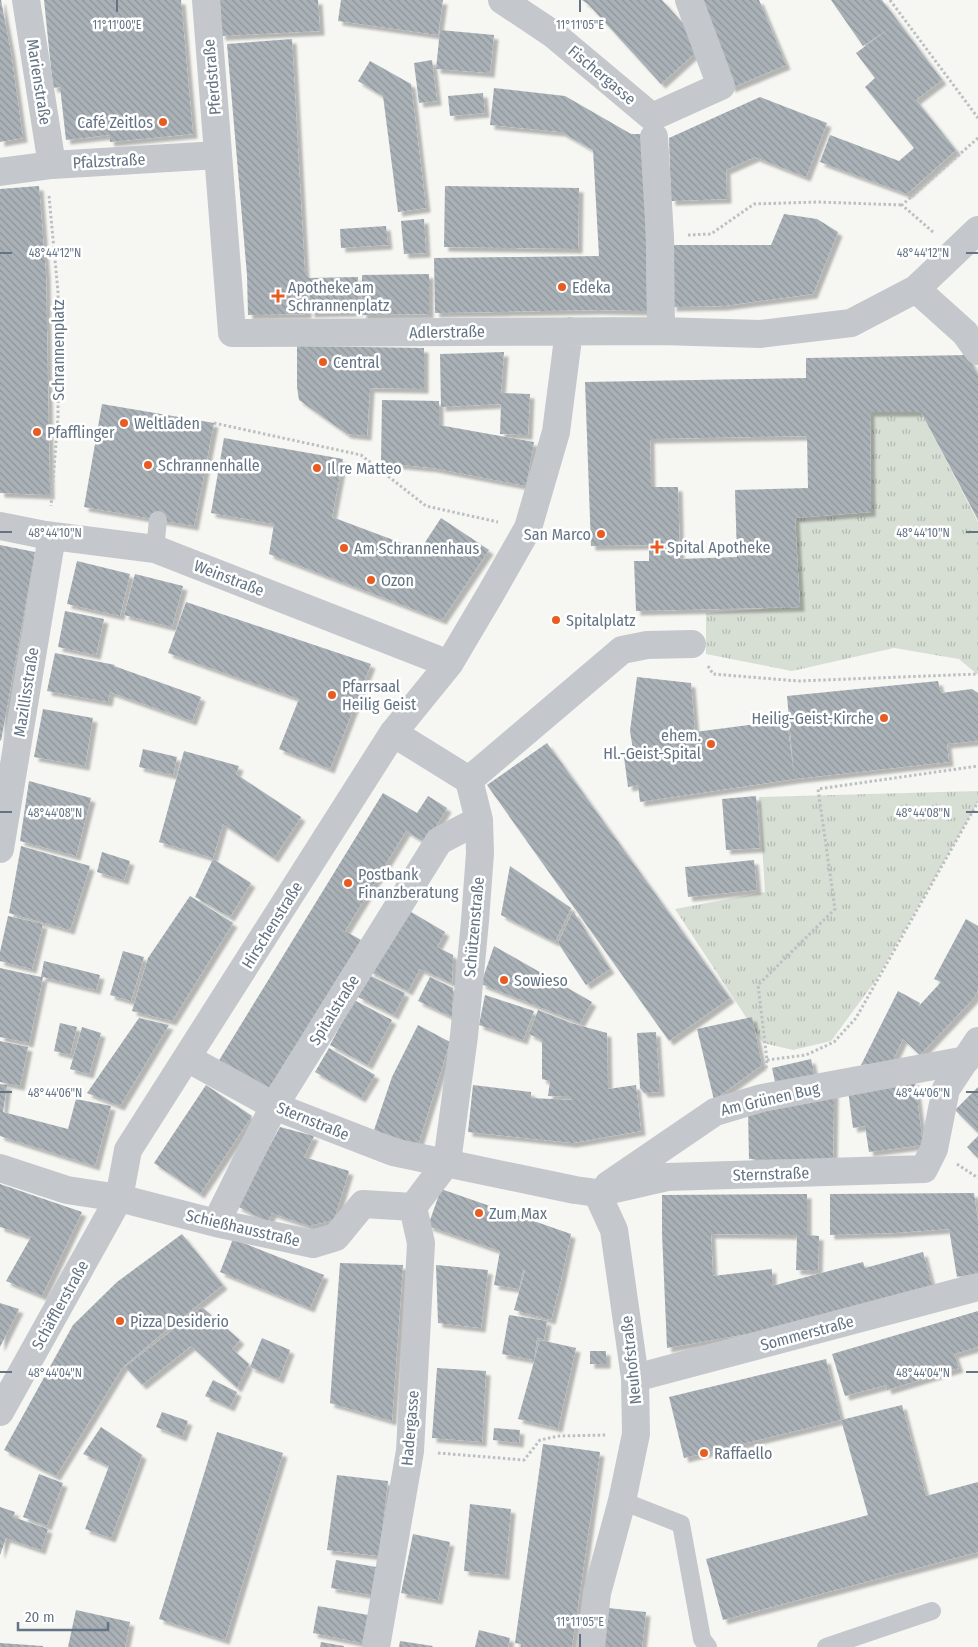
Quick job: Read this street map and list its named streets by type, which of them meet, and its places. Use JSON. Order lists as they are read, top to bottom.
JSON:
{
  "streets": {
    "street": [
      "Fischergasse",
      "Pferdstraße",
      "Marienstraße",
      "Pfalzstraße",
      "Adlerstraße",
      "Weinstraße",
      "Mazillisstraße",
      "Hirschenstraße",
      "Schützenstraße",
      "Spitalstraße",
      "Am Grünen Bug",
      "Sternstraße",
      "Schießhausstraße",
      "Schäfflerstraße",
      "Sommerstraße",
      "Neuhofstraße",
      "Hadergasse"
    ],
    "path": ["Schrannenplatz"]
  },
  "crossings": [
    ["Pferdstraße", "Pfalzstraße"],
    ["Pferdstraße", "Adlerstraße"],
    ["Marienstraße", "Pfalzstraße"],
    ["Marienstraße", "Schrannenplatz"],
    ["Pfalzstraße", "Adlerstraße"],
    ["Pfalzstraße", "Schrannenplatz"],
    ["Schrannenplatz", "Weinstraße"],
    ["Schrannenplatz", "Mazillisstraße"],
    ["Weinstraße", "Mazillisstraße"],
    ["Weinstraße", "Hirschenstraße"],
    ["Hirschenstraße", "Sternstraße"],
    ["Hirschenstraße", "Schießhausstraße"],
    ["Hirschenstraße", "Schäfflerstraße"],
    ["Schützenstraße", "Spitalstraße"],
    ["Schützenstraße", "Sternstraße"],
    ["Spitalstraße", "Sternstraße"],
    ["Spitalstraße", "Schießhausstraße"],
    ["Am Grünen Bug", "Sternstraße"],
    ["Am Grünen Bug", "Neuhofstraße"],
    ["Sternstraße", "Neuhofstraße"],
    ["Schießhausstraße", "Schäfflerstraße"],
    ["Schießhausstraße", "Hadergasse"],
    ["Sommerstraße", "Neuhofstraße"]
  ],
  "places": {
    "other": [
      "Café Zeitlos",
      "Edeka",
      "Central",
      "Weltladen",
      "Pfafflinger",
      "Schrannenhalle",
      "Il re Matteo",
      "San Marco",
      "Am Schrannenhaus",
      "Ozon",
      "Spitalplatz",
      "Pfarrsaal Heilig Geist",
      "Heilig-Geist-Kirche",
      "ehem. Hl.-Geist-Spital",
      "Postbank Finanzberatung",
      "Sowieso",
      "Zum Max",
      "Pizza Desiderio",
      "Raffaello"
    ],
    "health": ["Apotheke am Schrannenplatz", "Spital Apotheke"]
  },
  "scale_bar": "20 m",
  "coordinates": [
    "11°11'00\"E",
    "11°11'05\"E",
    "48°44'12\"N",
    "48°44'10\"N",
    "48°44'08\"N",
    "48°44'06\"N",
    "48°44'04\"N"
  ]
}
